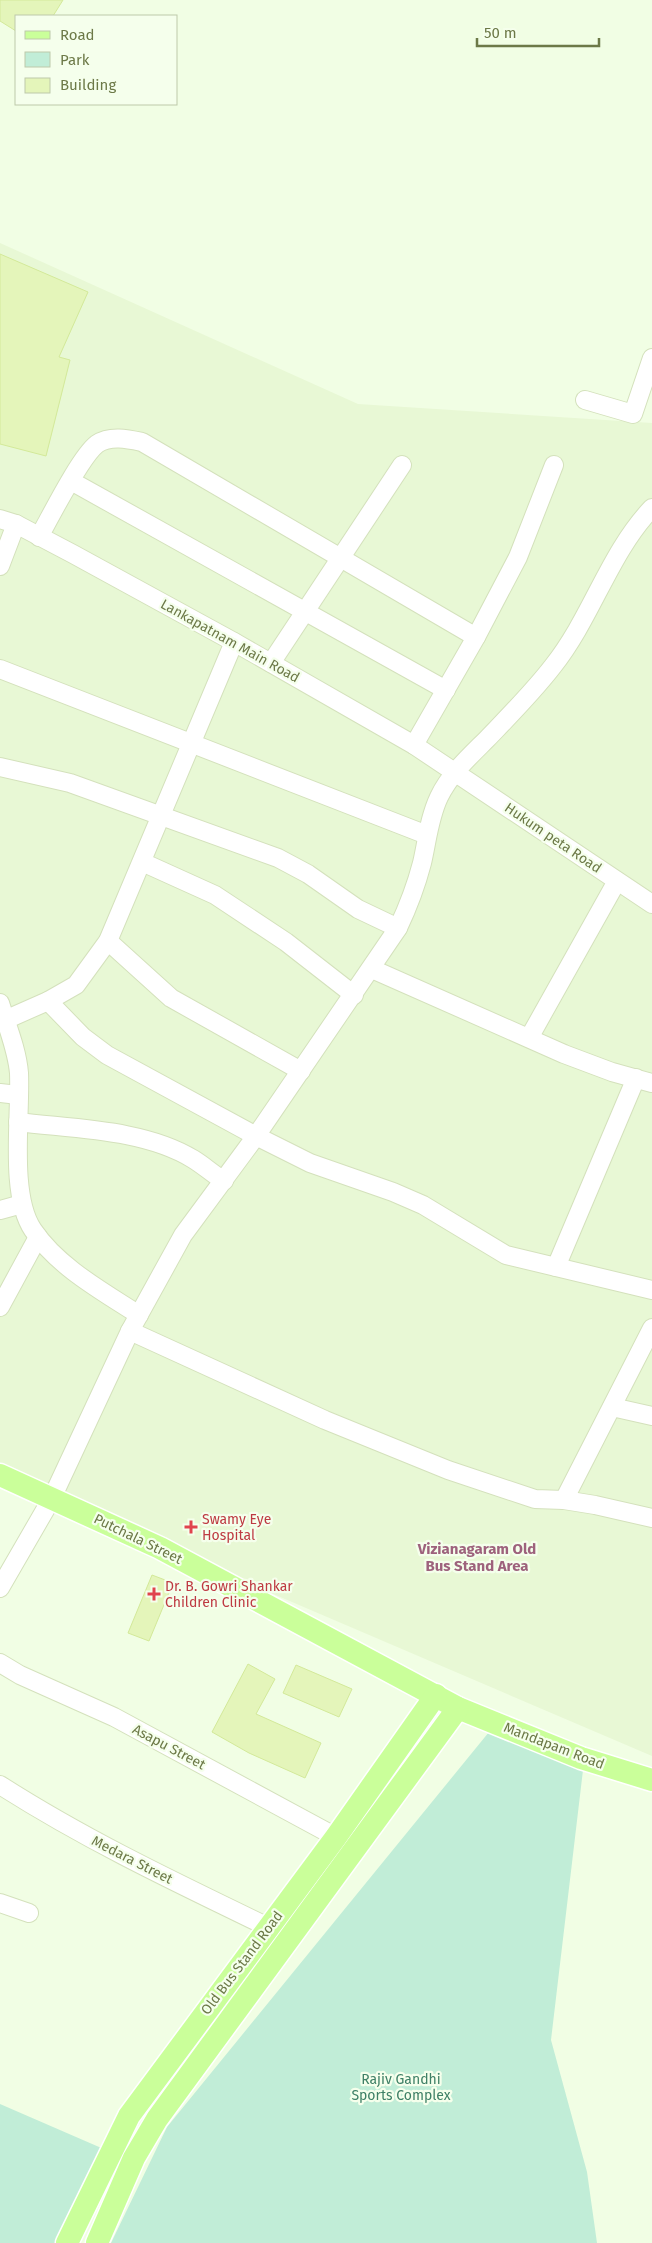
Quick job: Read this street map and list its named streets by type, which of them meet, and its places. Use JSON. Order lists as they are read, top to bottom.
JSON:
{
  "streets": {
    "main road": ["Putchala Street", "Mandapam Road", "Old Bus Stand Road"],
    "street": [
      "Lankapatnam Main Road",
      "Hukum peta Road",
      "Asapu Street",
      "Medara Street"
    ]
  },
  "crossings": [
    ["Lankapatnam Main Road", "Hukum peta Road"],
    ["Putchala Street", "Mandapam Road"],
    ["Putchala Street", "Old Bus Stand Road"],
    ["Mandapam Road", "Old Bus Stand Road"],
    ["Asapu Street", "Old Bus Stand Road"],
    ["Medara Street", "Old Bus Stand Road"]
  ],
  "districts": ["Vizianagaram Old Bus Stand Area"],
  "parks": ["Rajiv Gandhi Sports Complex"],
  "places": {
    "health": ["Swamy Eye Hospital", "Dr. B. Gowri Shankar Children Clinic"]
  },
  "legend": ["Road", "Park", "Building"],
  "scale_bar": "50 m"
}
